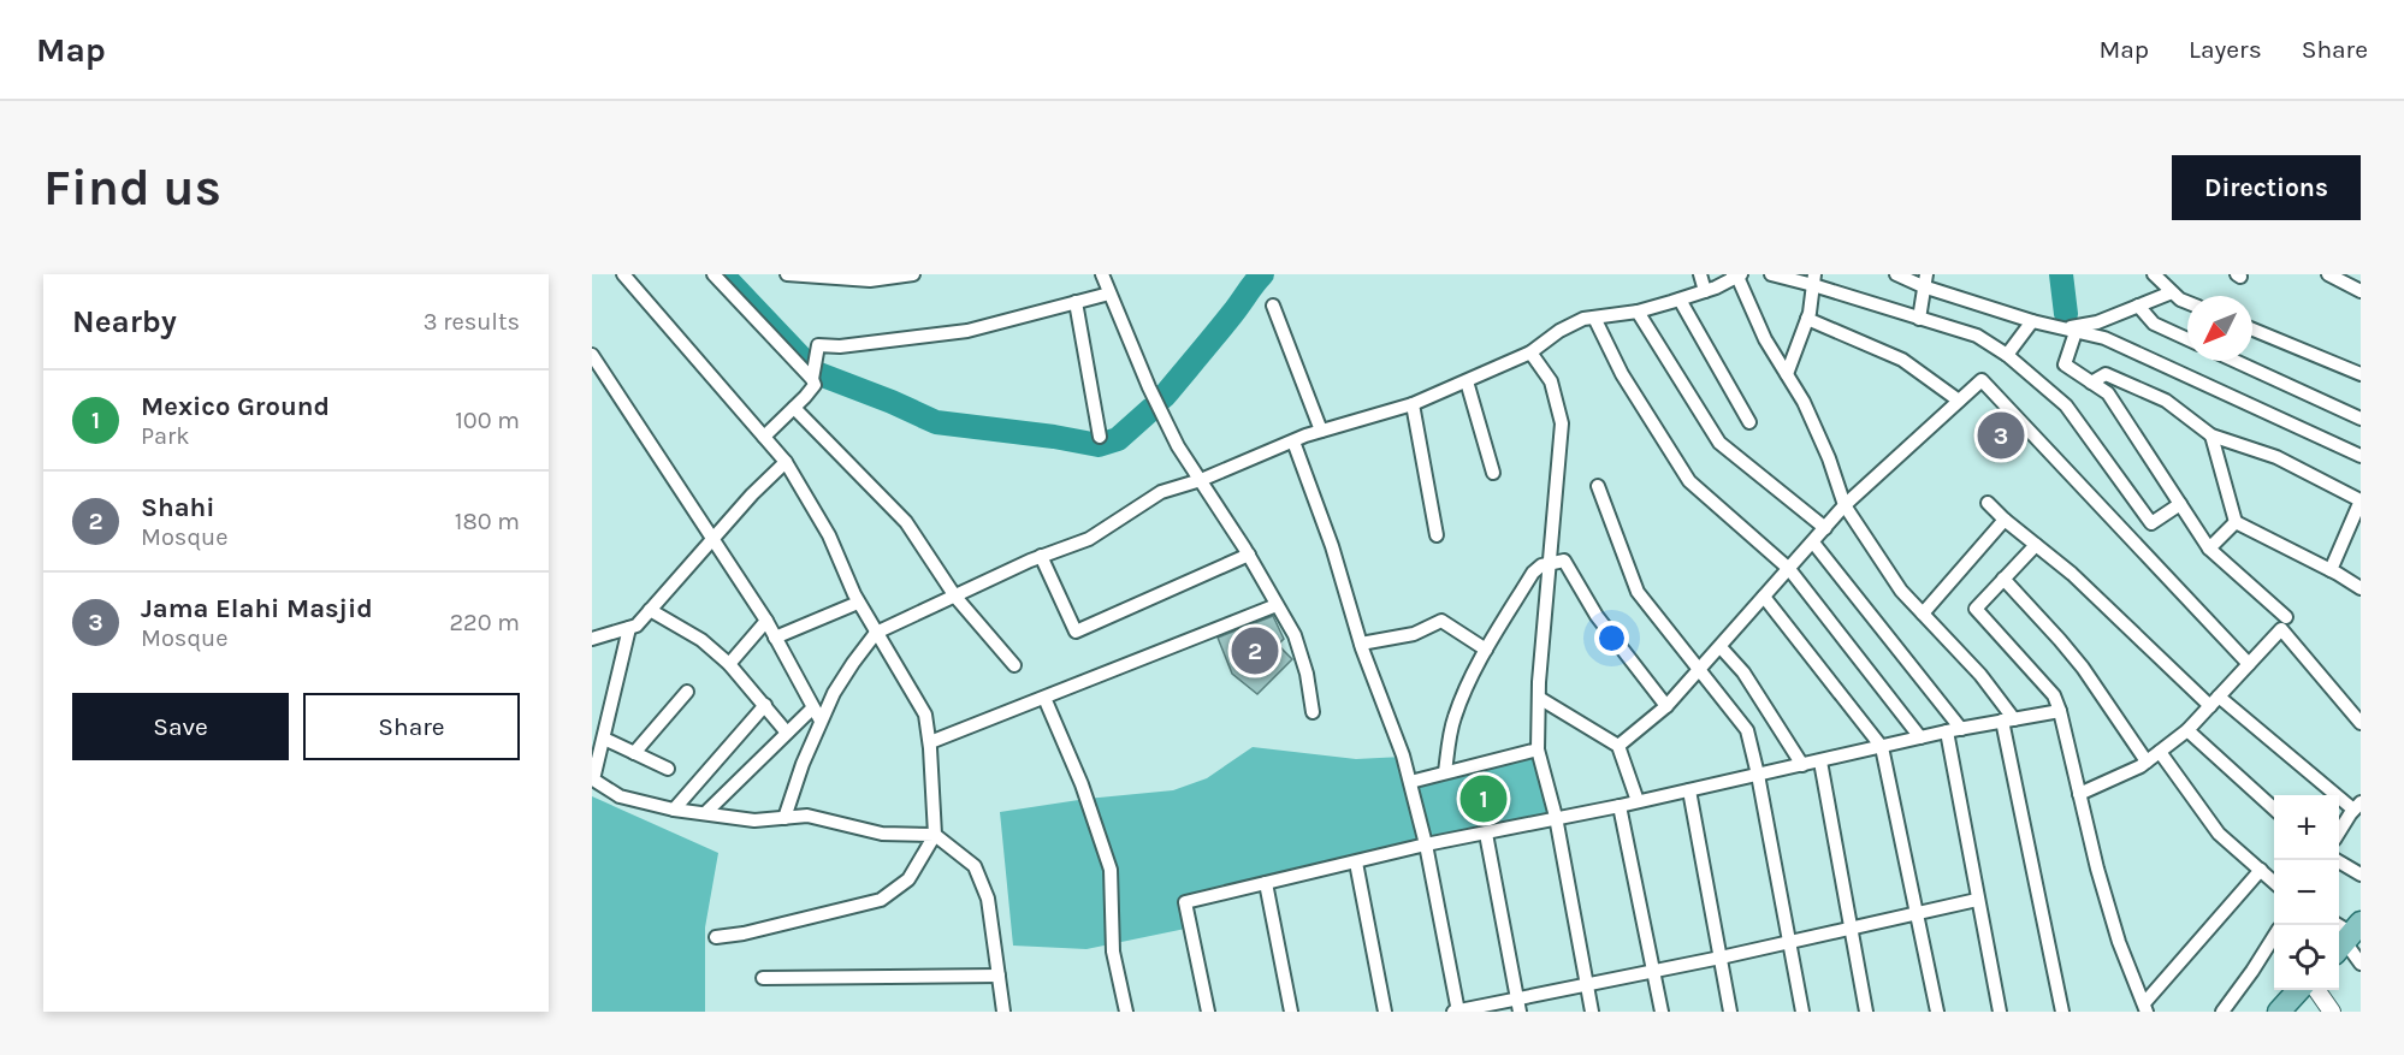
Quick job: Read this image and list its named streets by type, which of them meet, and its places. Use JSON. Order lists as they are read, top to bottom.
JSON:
{
  "north": "bottom left",
  "page": {
    "header": "Map",
    "nav": ["Map", "Layers", "Share"],
    "buttons": [
      "Directions",
      ["Save", "Share"]
    ],
    "title": "Find us",
    "heading": ["Nearby", "3 results"],
    "list": [
      {
        "mark": "1",
        "name": "Mexico Ground",
        "note": "Park",
        "value": "100 m"
      },
      {
        "mark": "2",
        "name": "Shahi",
        "note": "Mosque",
        "value": "180 m"
      },
      {
        "mark": "3",
        "name": "Jama Elahi Masjid",
        "note": "Mosque",
        "value": "220 m"
      }
    ],
    "pins": ["3", "2", "1"],
    "map_buttons": ["+", "−"]
  }
}
